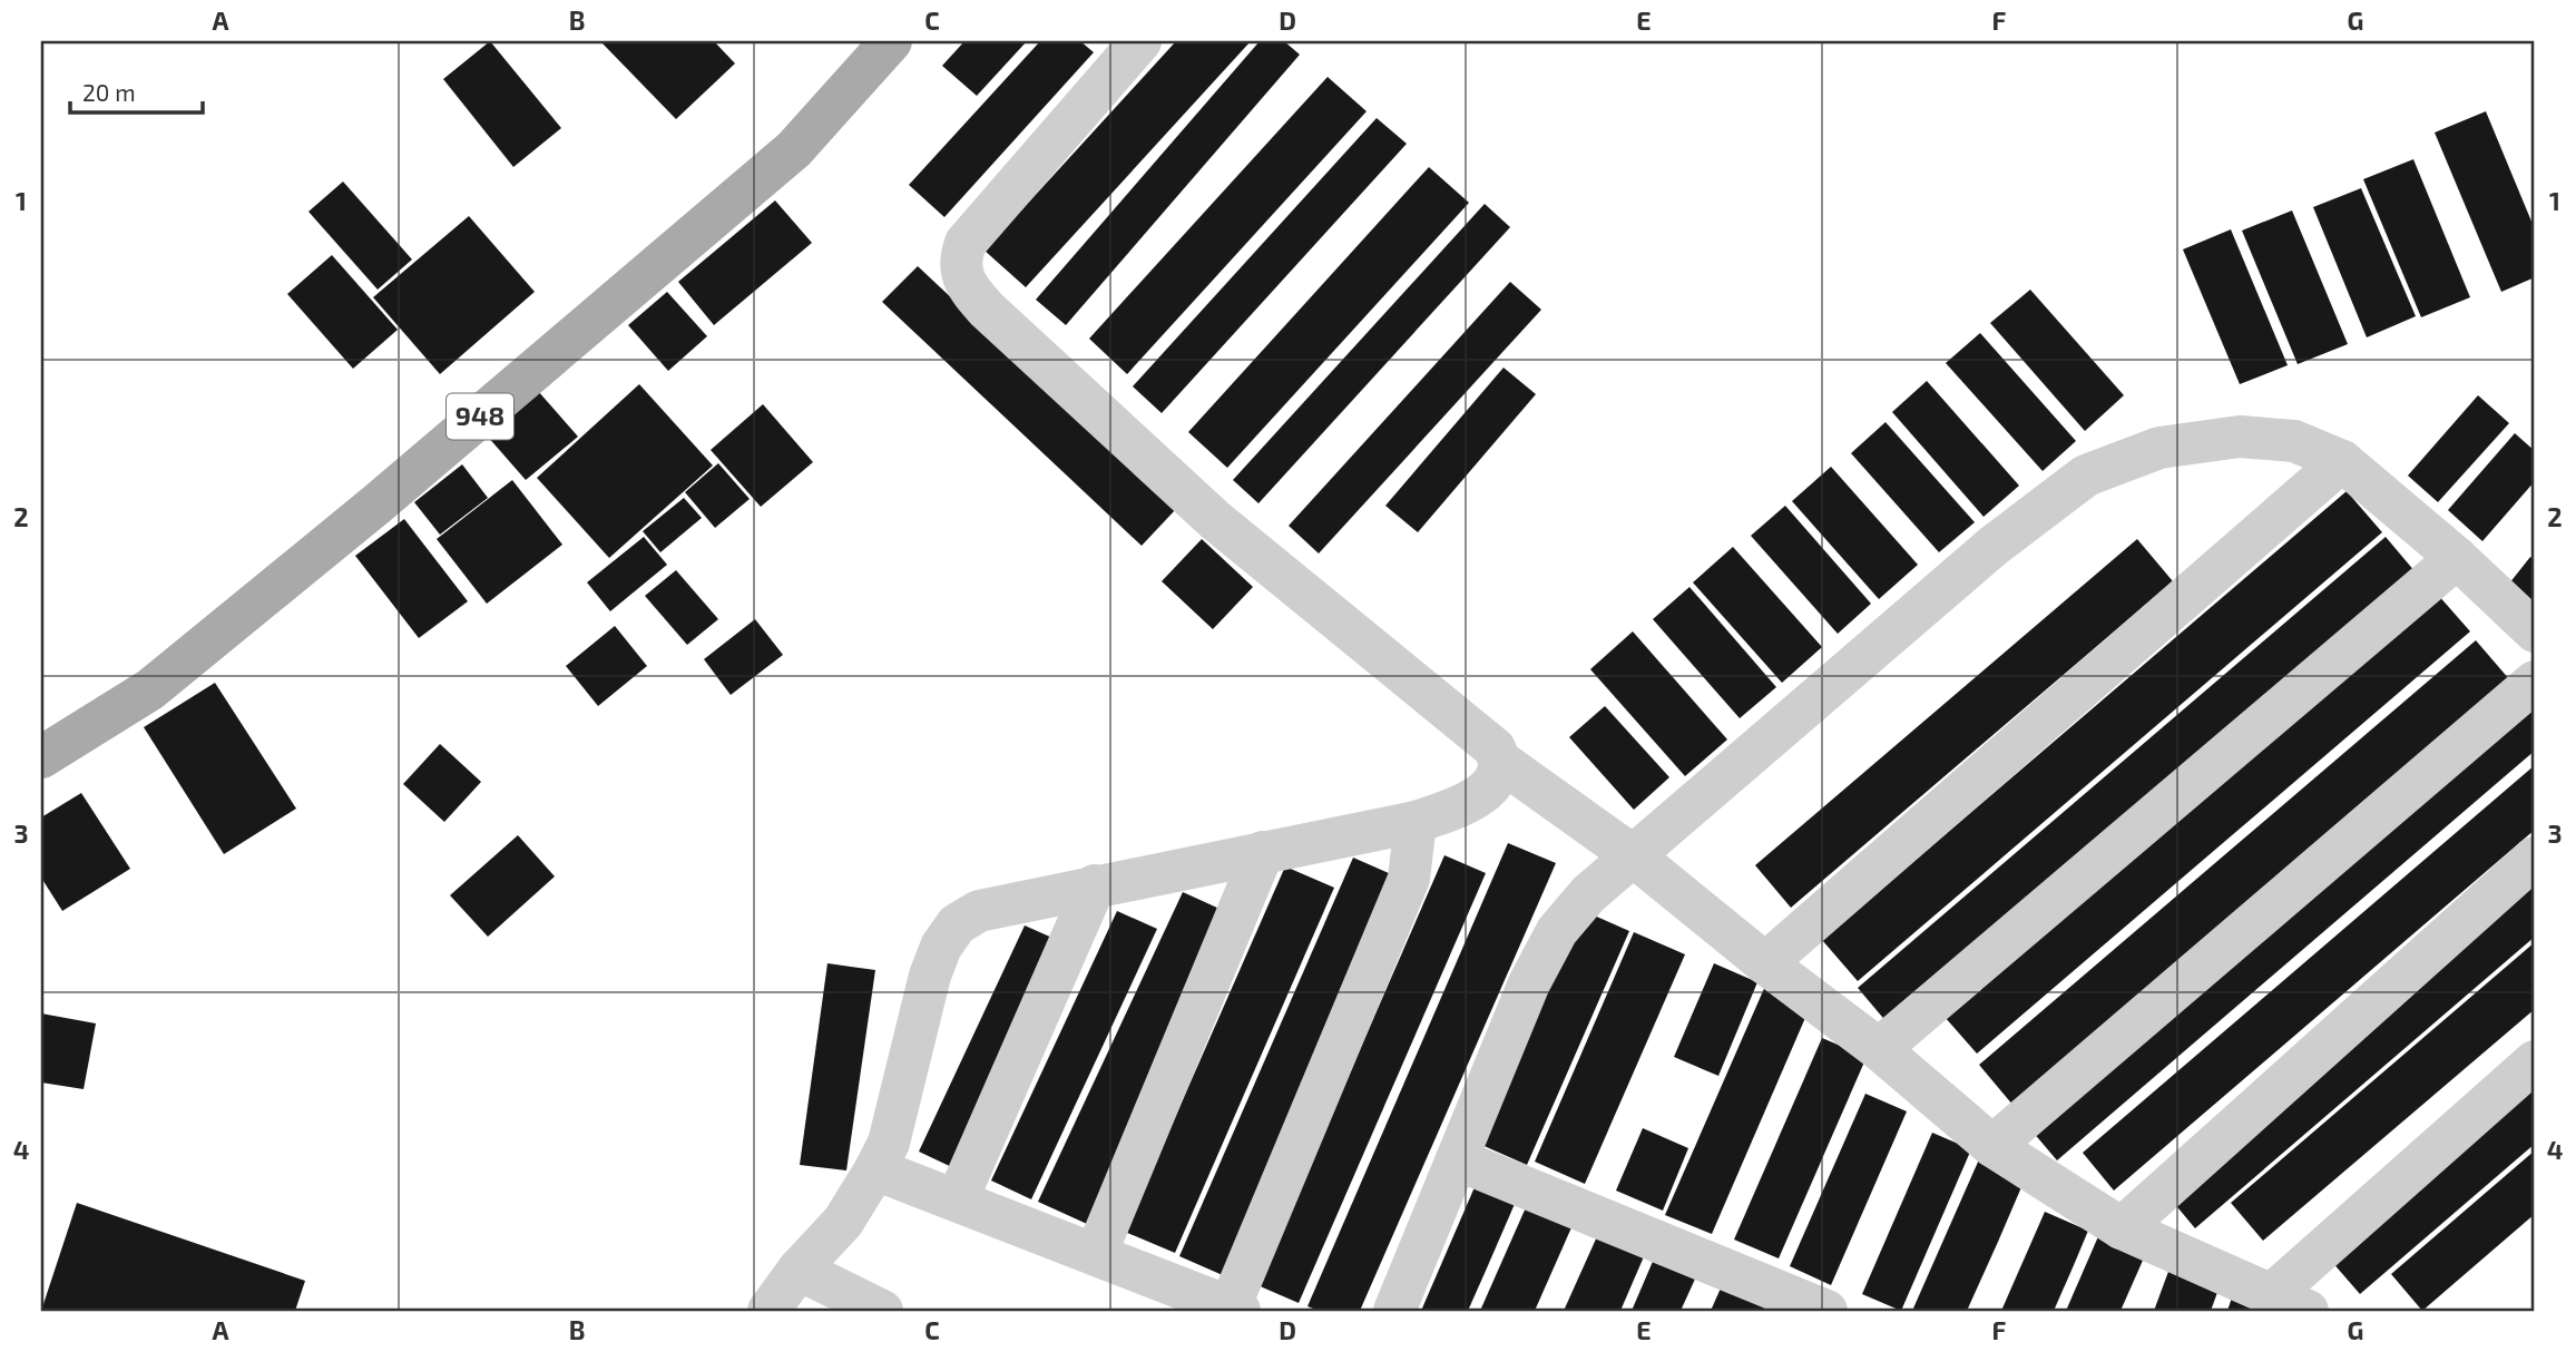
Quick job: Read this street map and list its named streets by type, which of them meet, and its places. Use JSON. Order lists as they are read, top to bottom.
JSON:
{
  "streets": {
    "main road": ["948"]
  },
  "scale_bar": "20 m",
  "grid": {
    "columns": [
      "A",
      "B",
      "C",
      "D",
      "E",
      "F",
      "G"
    ],
    "rows": [
      "1",
      "2",
      "3",
      "4"
    ]
  }
}
